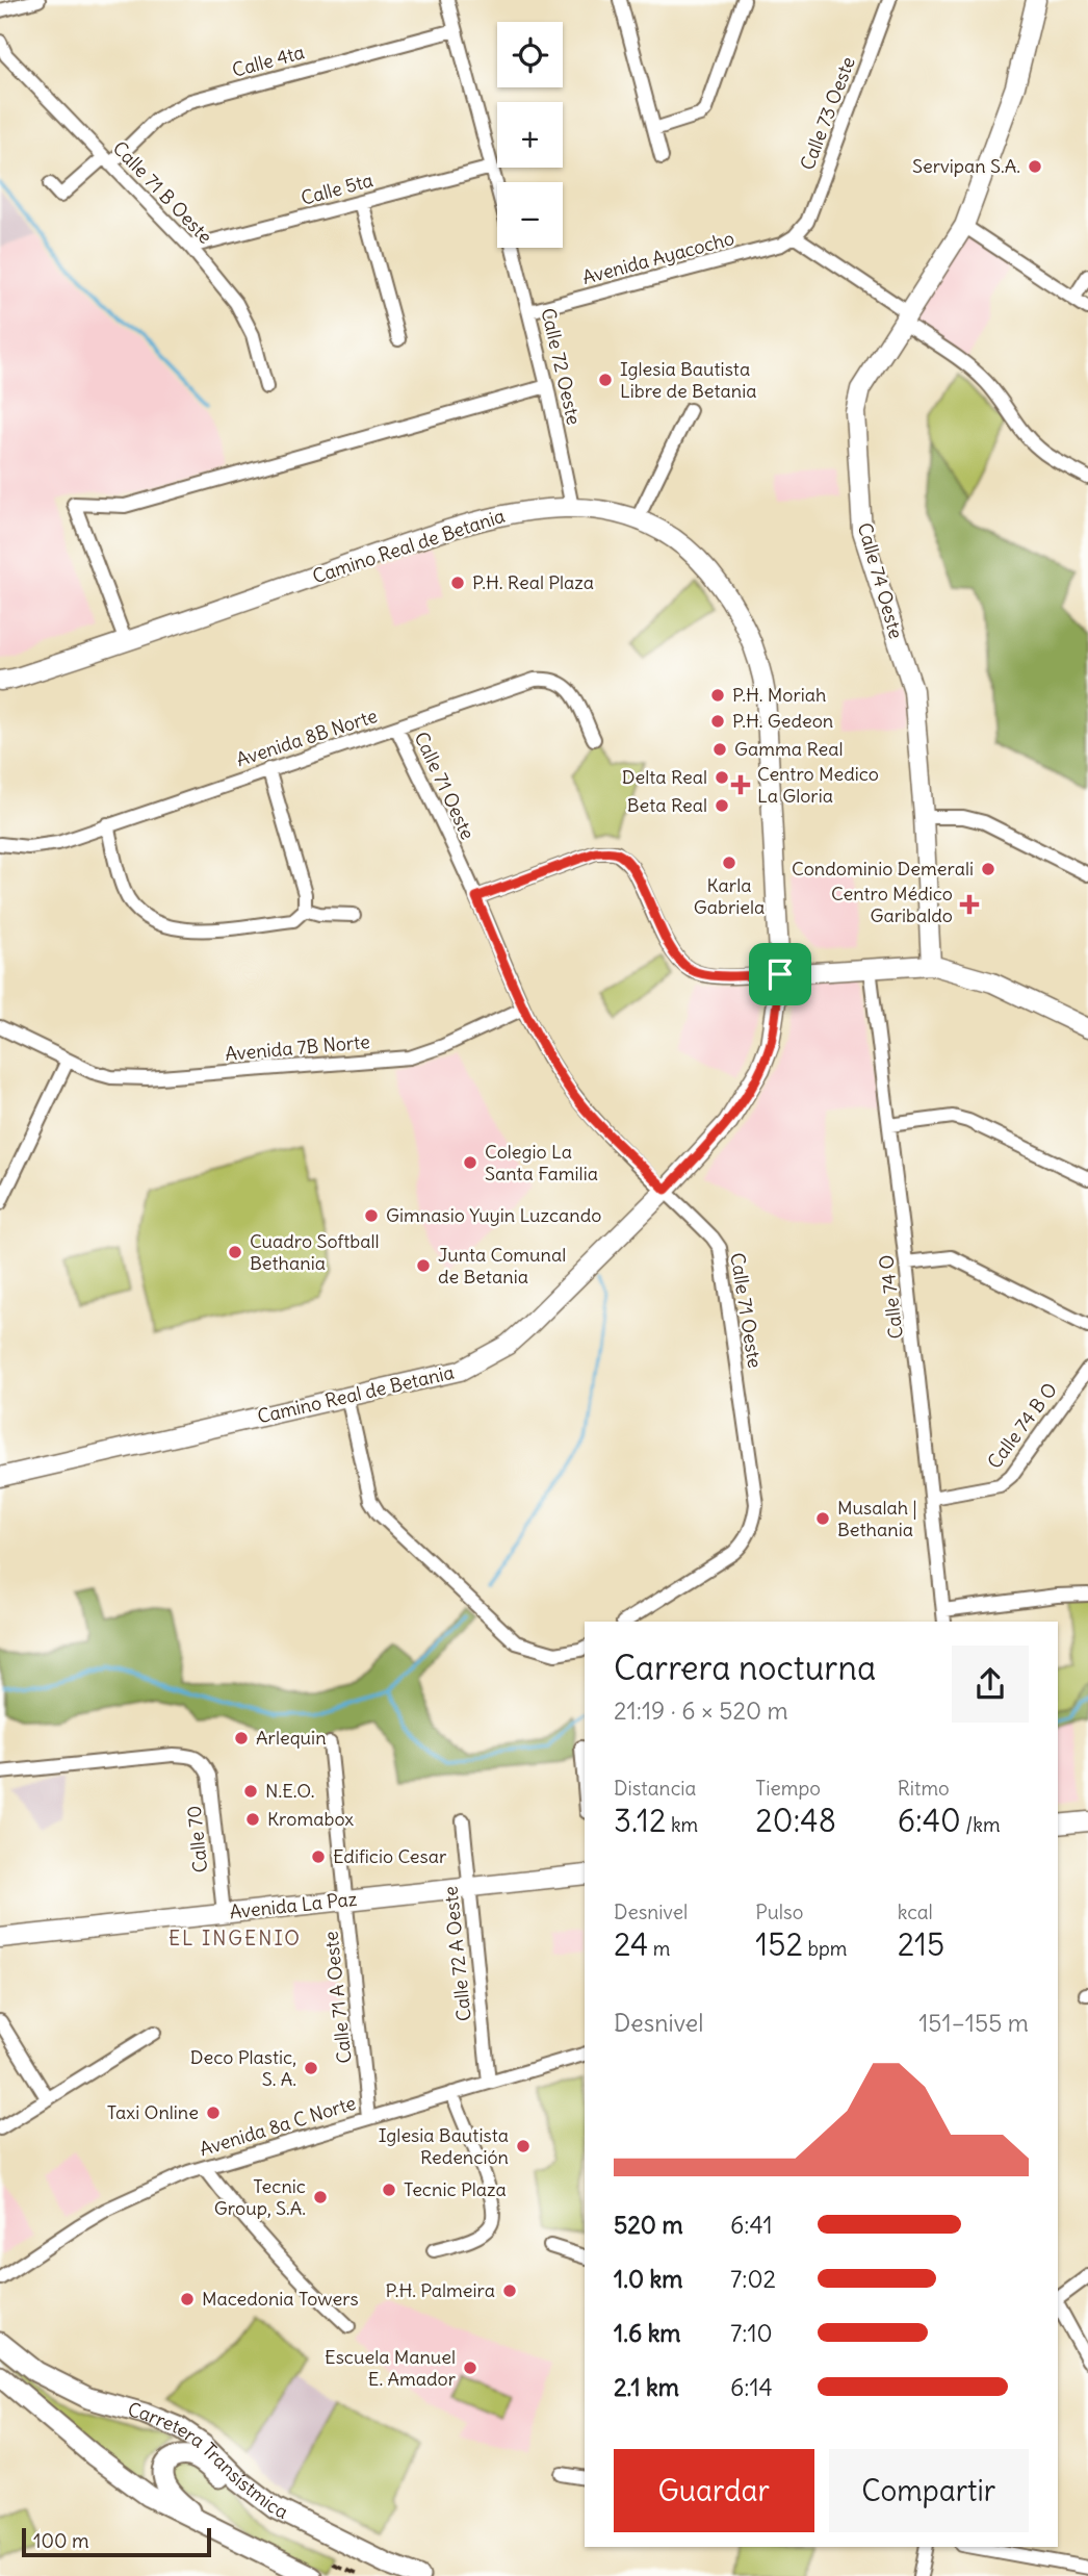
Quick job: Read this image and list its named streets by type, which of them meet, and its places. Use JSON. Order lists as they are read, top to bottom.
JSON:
{
  "streets": {
    "main road": ["Carretera Transístmica"],
    "street": [
      "Calle 4ta",
      "Calle 73 Oeste",
      "Calle 5ta",
      "Calle 71 B Oeste",
      "Avenida Ayacocho",
      "Calle 72 Oeste",
      "Camino Real de Betania",
      "Calle 74 Oeste",
      "Avenida 8B Norte",
      "Calle 71 Oeste",
      "Avenida 7B Norte",
      "Calle 74 O",
      "Calle 74 B O",
      "Calle 70",
      "Avenida La Paz",
      "Calle 72 A Oeste",
      "Calle 71 A Oeste",
      "Avenida 8a C Norte"
    ]
  },
  "crossings": [
    ["Calle 4ta", "Calle 71 B Oeste"],
    ["Calle 4ta", "Calle 72 Oeste"],
    ["Calle 73 Oeste", "Avenida Ayacocho"],
    ["Calle 5ta", "Calle 71 B Oeste"],
    ["Calle 5ta", "Calle 72 Oeste"],
    ["Avenida Ayacocho", "Calle 72 Oeste"],
    ["Calle 72 Oeste", "Camino Real de Betania"],
    ["Camino Real de Betania", "Calle 71 Oeste"],
    ["Avenida 8B Norte", "Calle 71 Oeste"],
    ["Calle 71 Oeste", "Avenida 7B Norte"],
    ["Calle 74 O", "Calle 74 B O"],
    ["Calle 70", "Avenida La Paz"],
    ["Avenida La Paz", "Calle 72 A Oeste"],
    ["Avenida La Paz", "Calle 71 A Oeste"],
    ["Calle 72 A Oeste", "Avenida 8a C Norte"],
    ["Calle 71 A Oeste", "Avenida 8a C Norte"]
  ],
  "districts": ["EL INGENIO"],
  "places": {
    "other": [
      "Servipan S.A.",
      "Iglesia Bautista Libre de Betania",
      "P.H. Real Plaza",
      "P.H. Moriah",
      "P.H. Gedeon",
      "Gamma Real",
      "Delta Real",
      "Beta Real",
      "Karla Gabriela",
      "Condominio Demerali",
      "Colegio La Santa Familia",
      "Gimnasio Yuyin Luzcando",
      "Cuadro Softball Bethania",
      "Junta Comunal de Betania",
      "Musalah | Bethania",
      "Arlequin",
      "N.E.O.",
      "Kromabox",
      "Edificio Cesar",
      "Deco Plastic, S. A.",
      "Taxi Online",
      "Iglesia Bautista Redención",
      "Tecnic Plaza",
      "Tecnic Group, S.A.",
      "P.H. Palmeira",
      "Macedonia Towers",
      "Escuela Manuel E. Amador"
    ],
    "health": ["Centro Medico La Gloria", "Centro Médico Garibaldo"]
  },
  "scale_bar": "100 m",
  "page": {
    "map_buttons": ["+", "−"],
    "heading": ["Carrera nocturna", "21:19 · 6 × 520 m"],
    "stats": [
      ["Distancia", "3.12 km"],
      ["Tiempo", "20:48"],
      ["Ritmo", "6:40 /km"],
      ["Desnivel", "24 m"],
      ["Pulso", "152 bpm"],
      ["kcal", "215"]
    ],
    "chart": ["Desnivel", "151–155 m"],
    "list": [
      {
        "name": "520 m",
        "note": "6:41"
      },
      {
        "name": "1.0 km",
        "note": "7:02"
      },
      {
        "name": "1.6 km",
        "note": "7:10"
      },
      {
        "name": "2.1 km",
        "note": "6:14"
      }
    ],
    "buttons": ["Guardar", "Compartir"],
    "scale": "100 m"
  }
}
